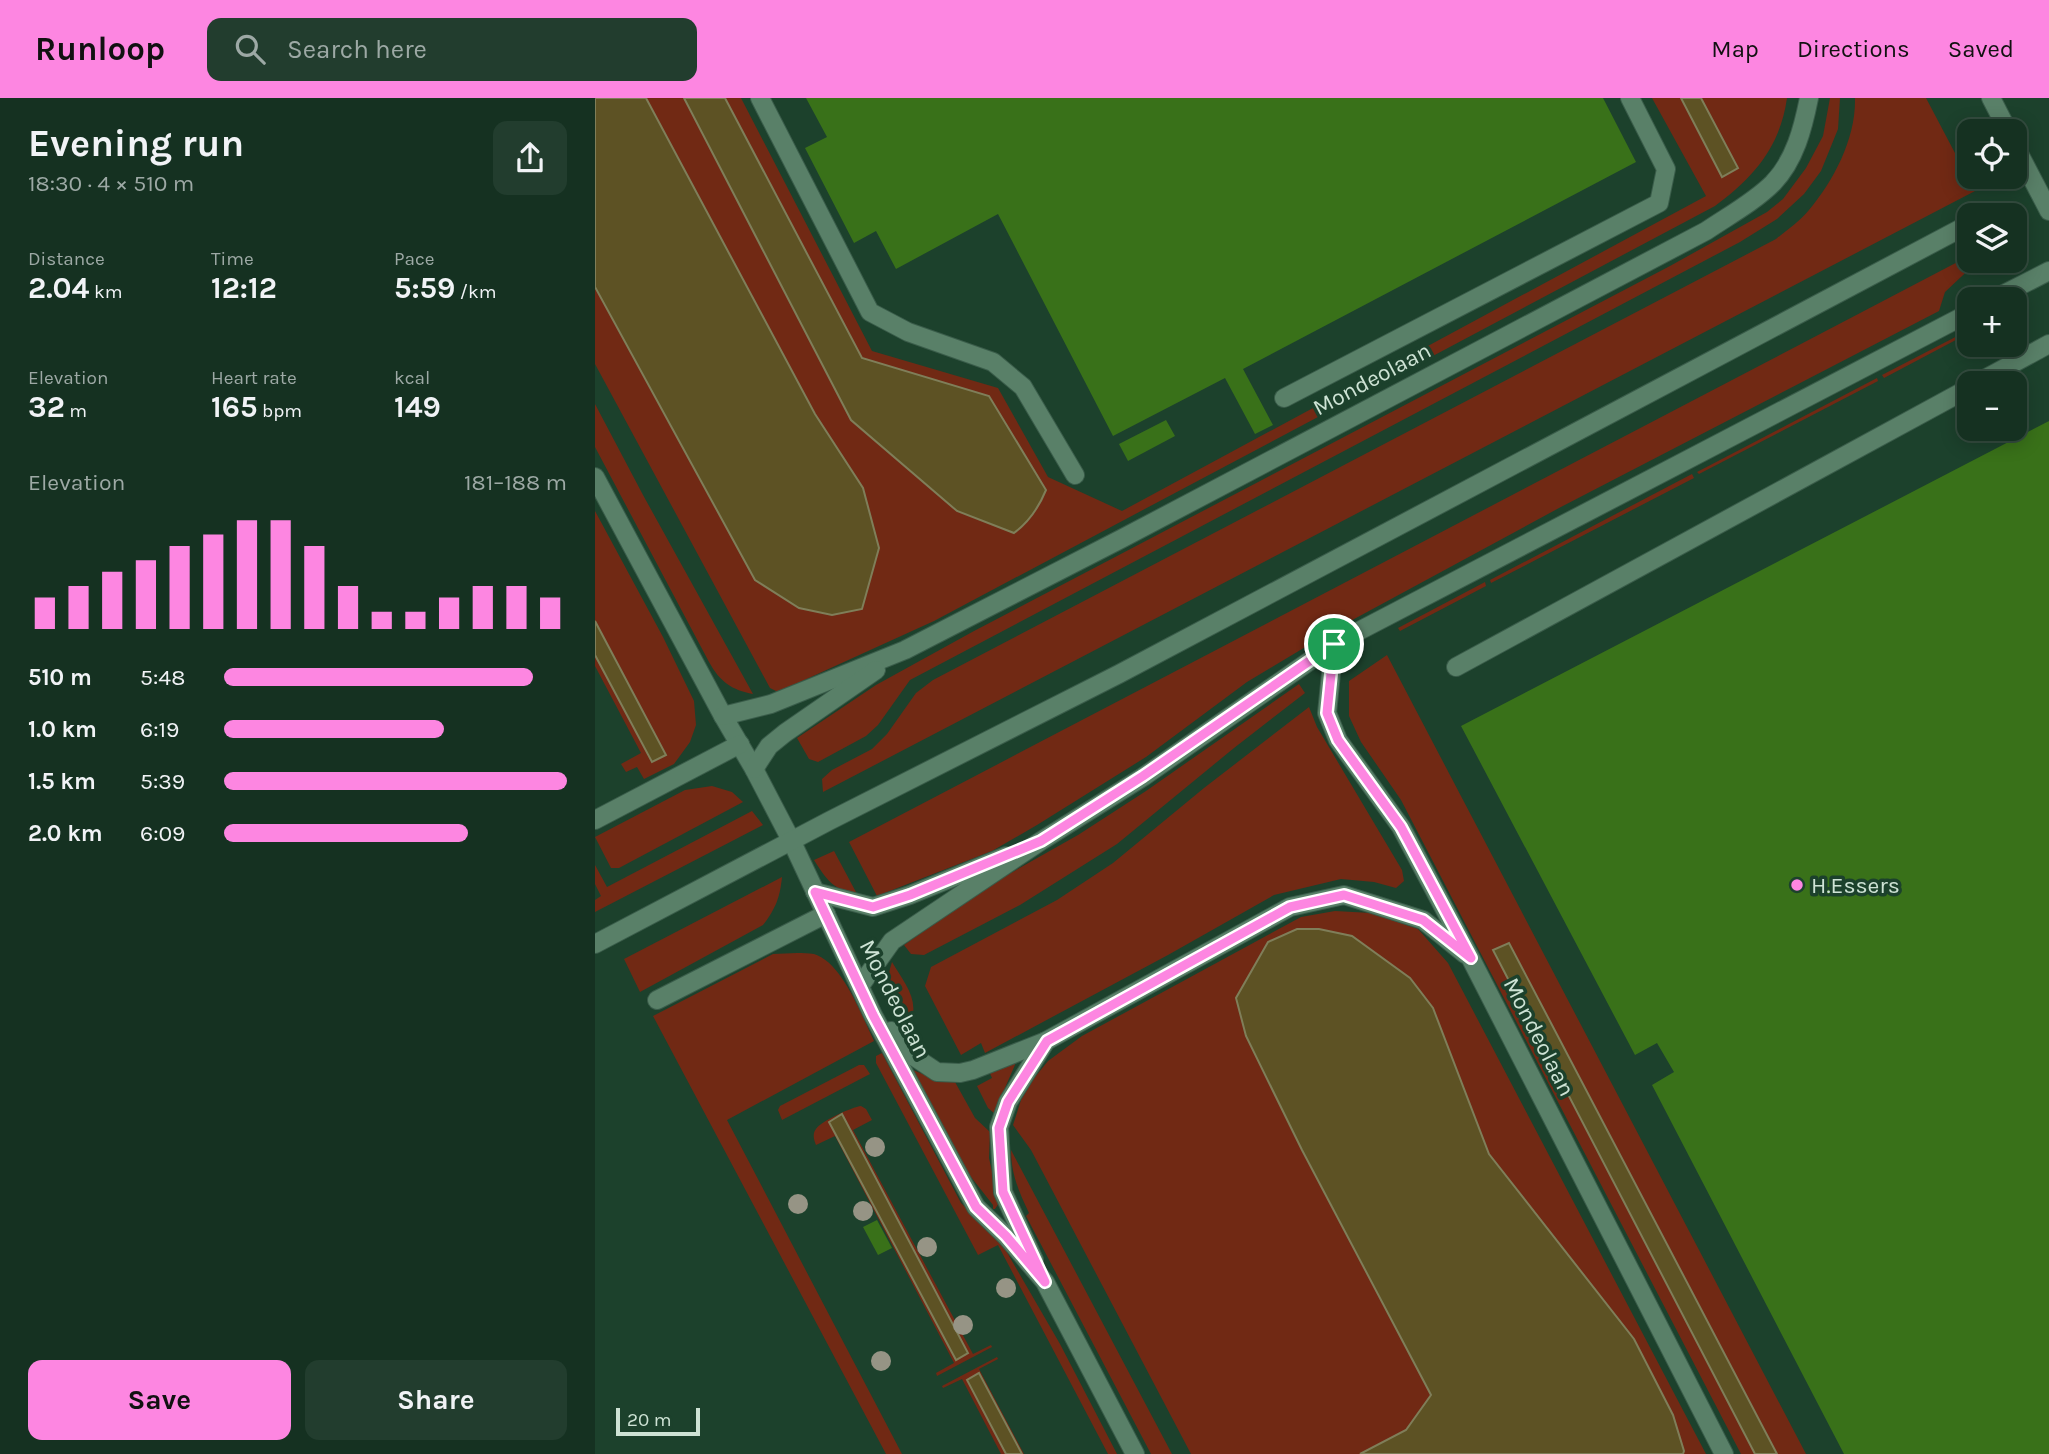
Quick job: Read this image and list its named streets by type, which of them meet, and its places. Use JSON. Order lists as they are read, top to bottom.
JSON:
{
  "streets": {
    "street": ["Mondeolaan"]
  },
  "places": ["H.Essers"],
  "scale_bar": "20 m",
  "page": {
    "header": "Runloop",
    "search": "Search here",
    "nav": ["Map", "Directions", "Saved"],
    "heading": ["Evening run", "18:30 · 4 × 510 m"],
    "map_buttons": ["+", "−"],
    "stats": [
      ["Distance", "2.04 km"],
      ["Time", "12:12"],
      ["Pace", "5:59 /km"],
      ["Elevation", "32 m"],
      ["Heart rate", "165 bpm"],
      ["kcal", "149"]
    ],
    "chart": ["Elevation", "181–188 m"],
    "list": [
      {
        "name": "510 m",
        "note": "5:48"
      },
      {
        "name": "1.0 km",
        "note": "6:19"
      },
      {
        "name": "1.5 km",
        "note": "5:39"
      },
      {
        "name": "2.0 km",
        "note": "6:09"
      }
    ],
    "buttons": ["Save", "Share"],
    "scale": "20 m"
  }
}
